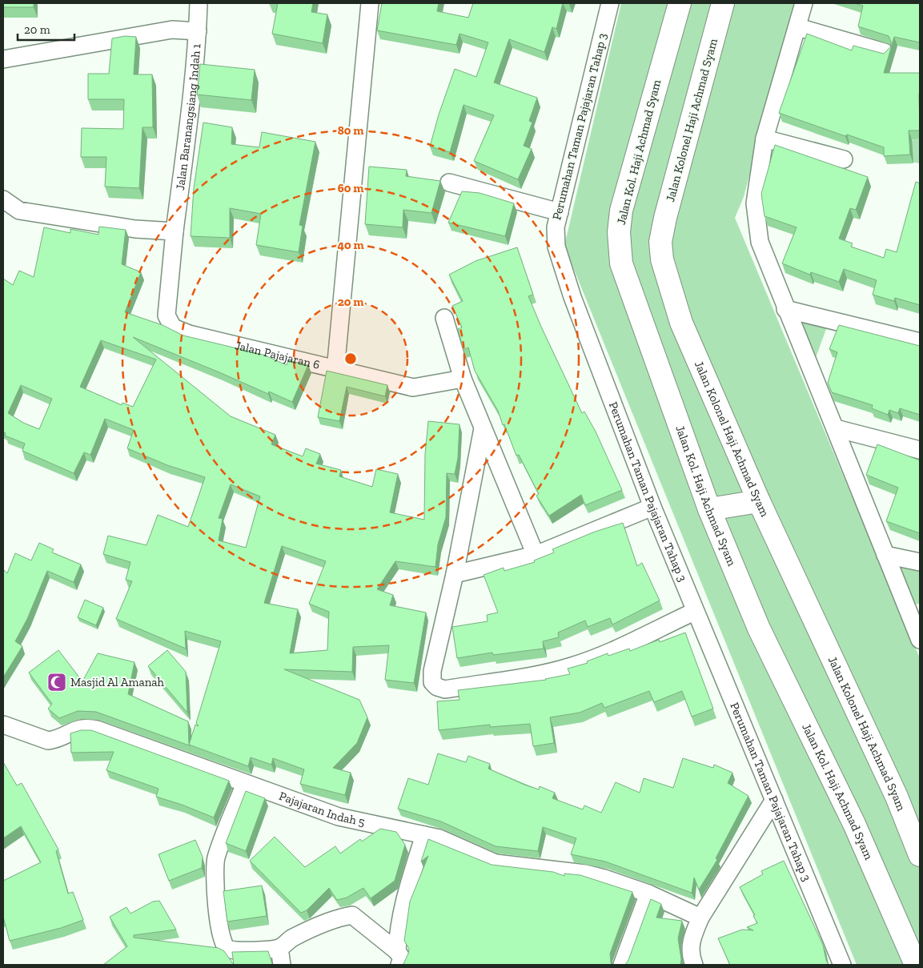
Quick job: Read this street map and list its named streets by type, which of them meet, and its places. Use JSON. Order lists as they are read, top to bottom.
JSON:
{
  "streets": {
    "main road": ["Jalan Kolonel Haji Achmad Syam", "Jalan Kol. Haji Achmad Syam"],
    "street": [
      "Jalan Baranangsiang Indah 1",
      "Perumahan Taman Pajajaran Tahap 3",
      "Jalan Pajajaran 6",
      "Pajajaran Indah 5"
    ]
  },
  "crossings": [
    ["Jalan Baranangsiang Indah 1", "Jalan Pajajaran 6"]
  ],
  "places": {
    "mosque": ["Masjid Al Amanah"]
  },
  "scale_bar": "20 m",
  "rings": [
    "80 m",
    "60 m",
    "40 m",
    "20 m"
  ]
}
